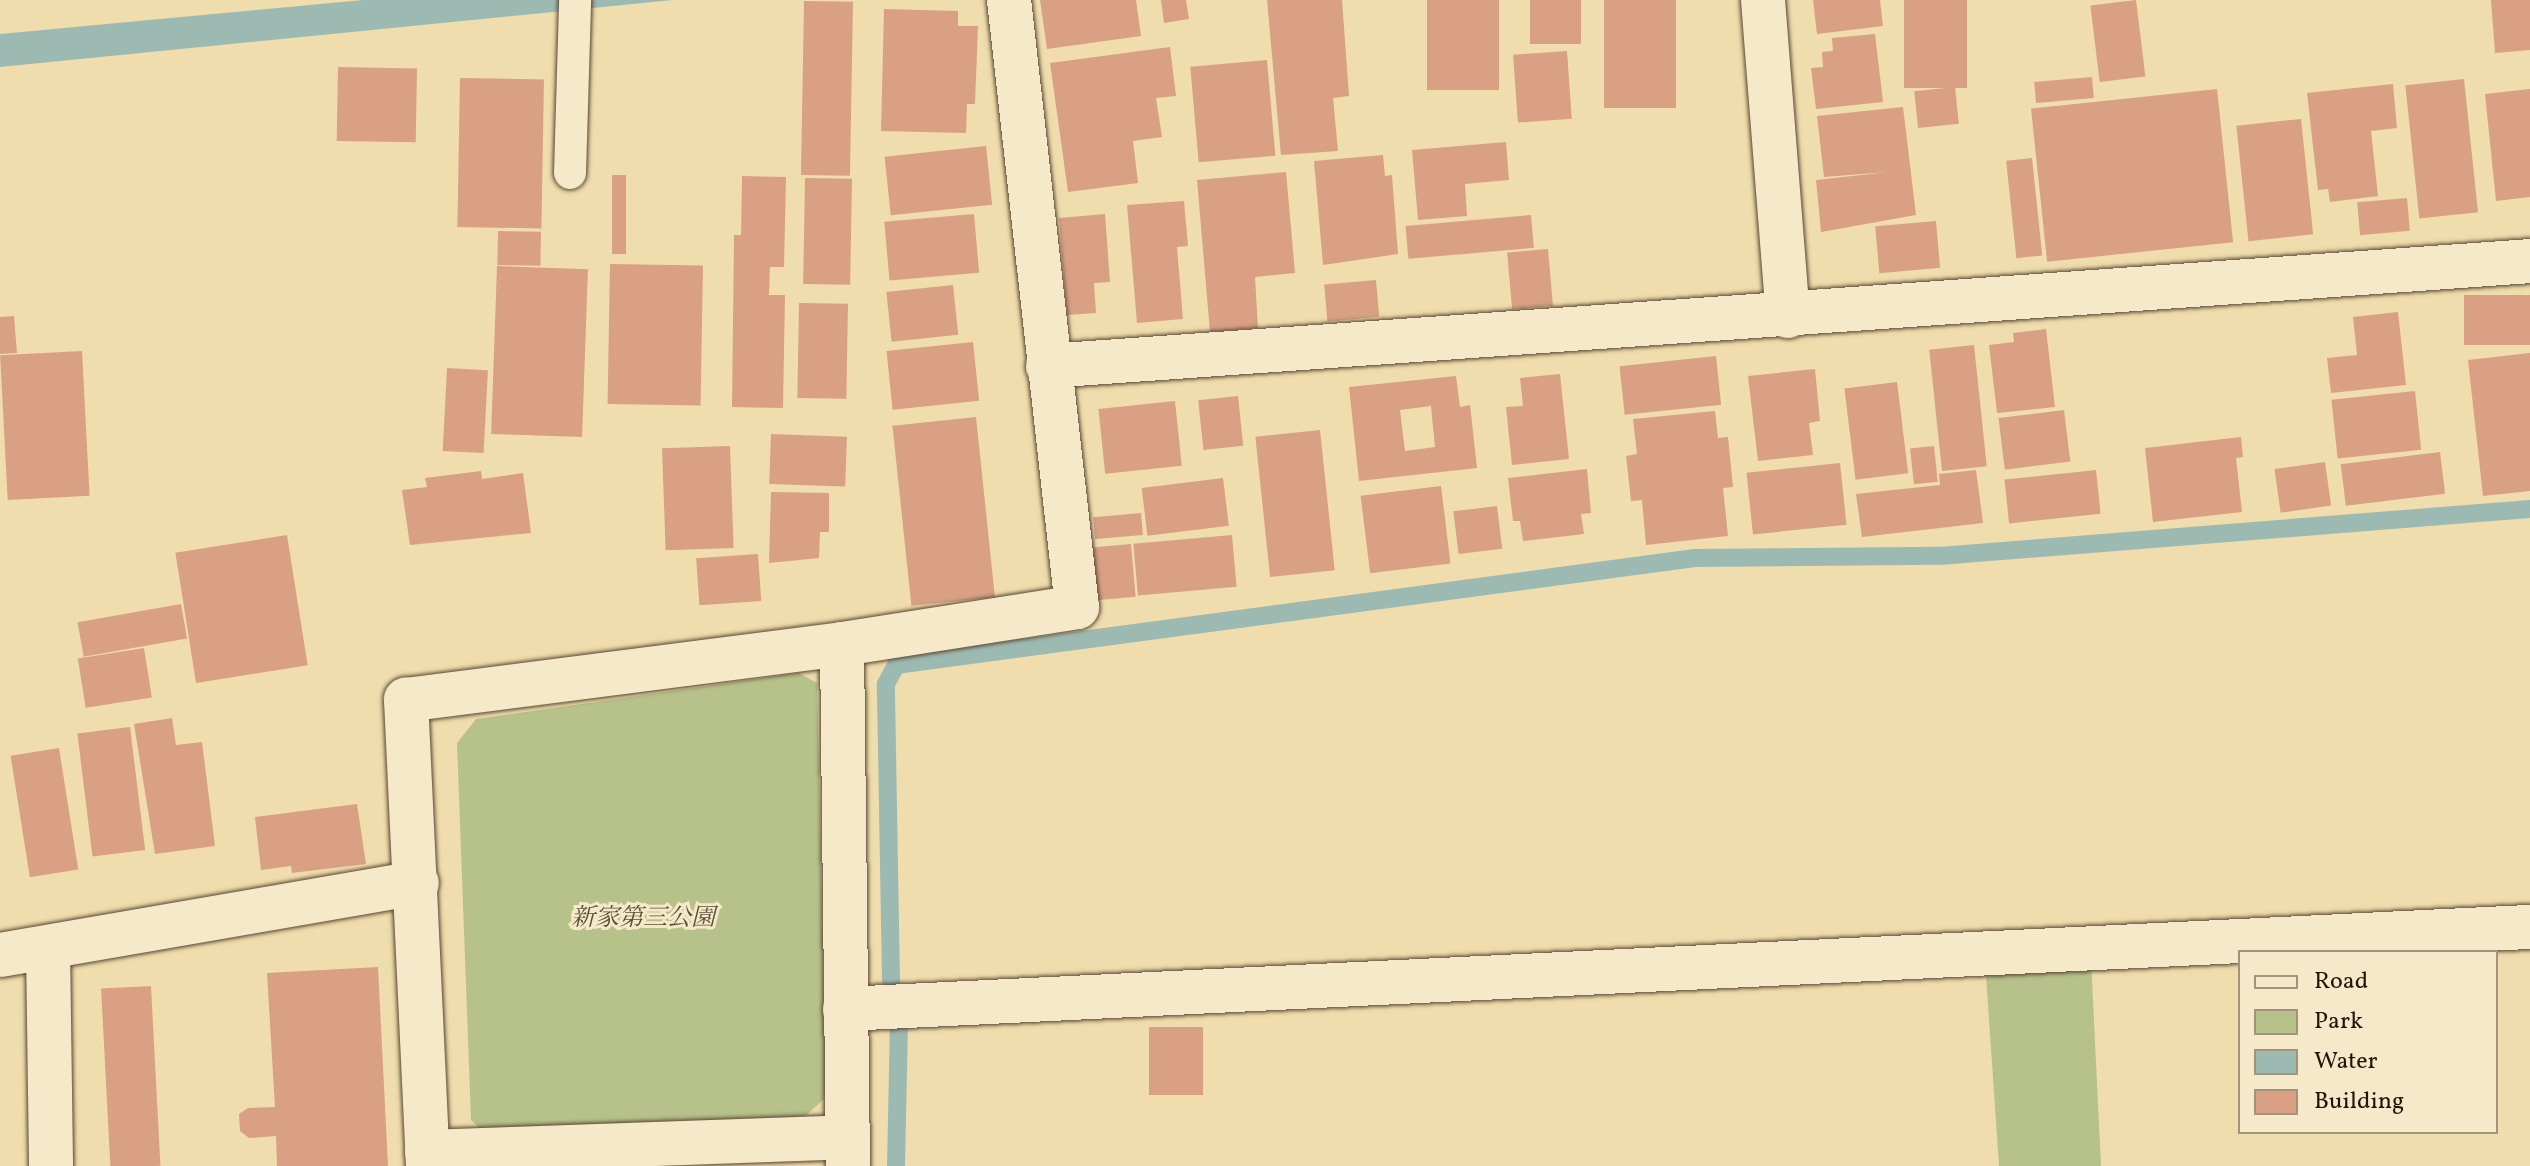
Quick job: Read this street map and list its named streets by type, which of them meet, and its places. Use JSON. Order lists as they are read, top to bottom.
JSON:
{
  "parks": ["新家第三公園"],
  "legend": [
    "Road",
    "Park",
    "Water",
    "Building"
  ]
}
